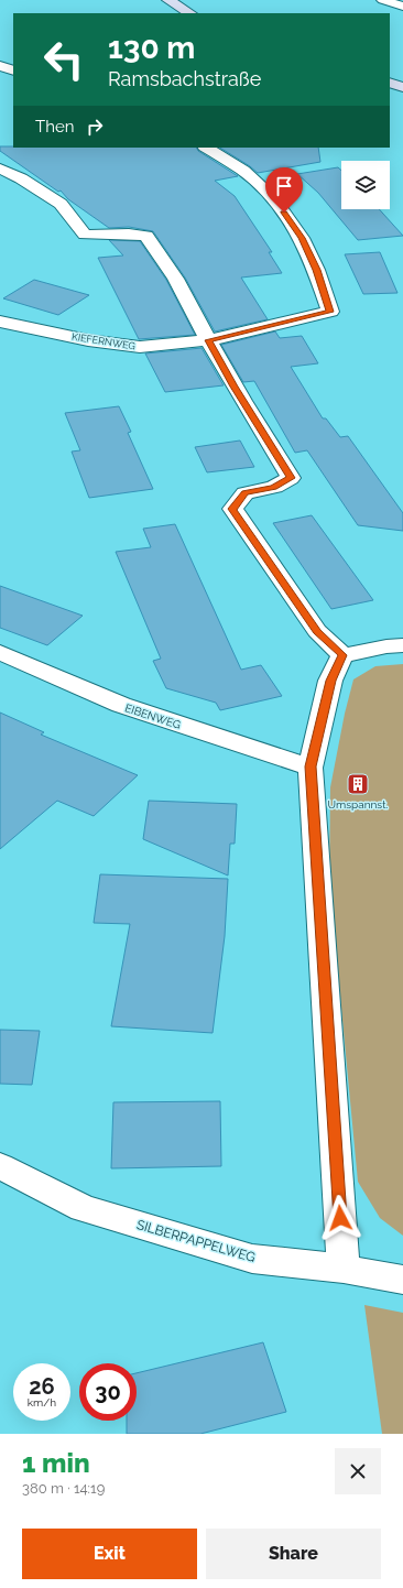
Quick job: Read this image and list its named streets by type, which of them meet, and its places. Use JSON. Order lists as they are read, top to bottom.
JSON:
{
  "streets": {
    "street": ["KIEFERNWEG", "EIBENWEG", "SILBERPAPPELWEG"]
  },
  "places": {
    "building": ["Umspannst."]
  },
  "page": {
    "turn": ["130 m", "Ramsbachstraße"],
    "then": "Then",
    "speed": "26 km/h",
    "limit": "30",
    "heading": ["1 min", "380 m · 14:19"],
    "buttons": ["Exit", "Share"]
  }
}
